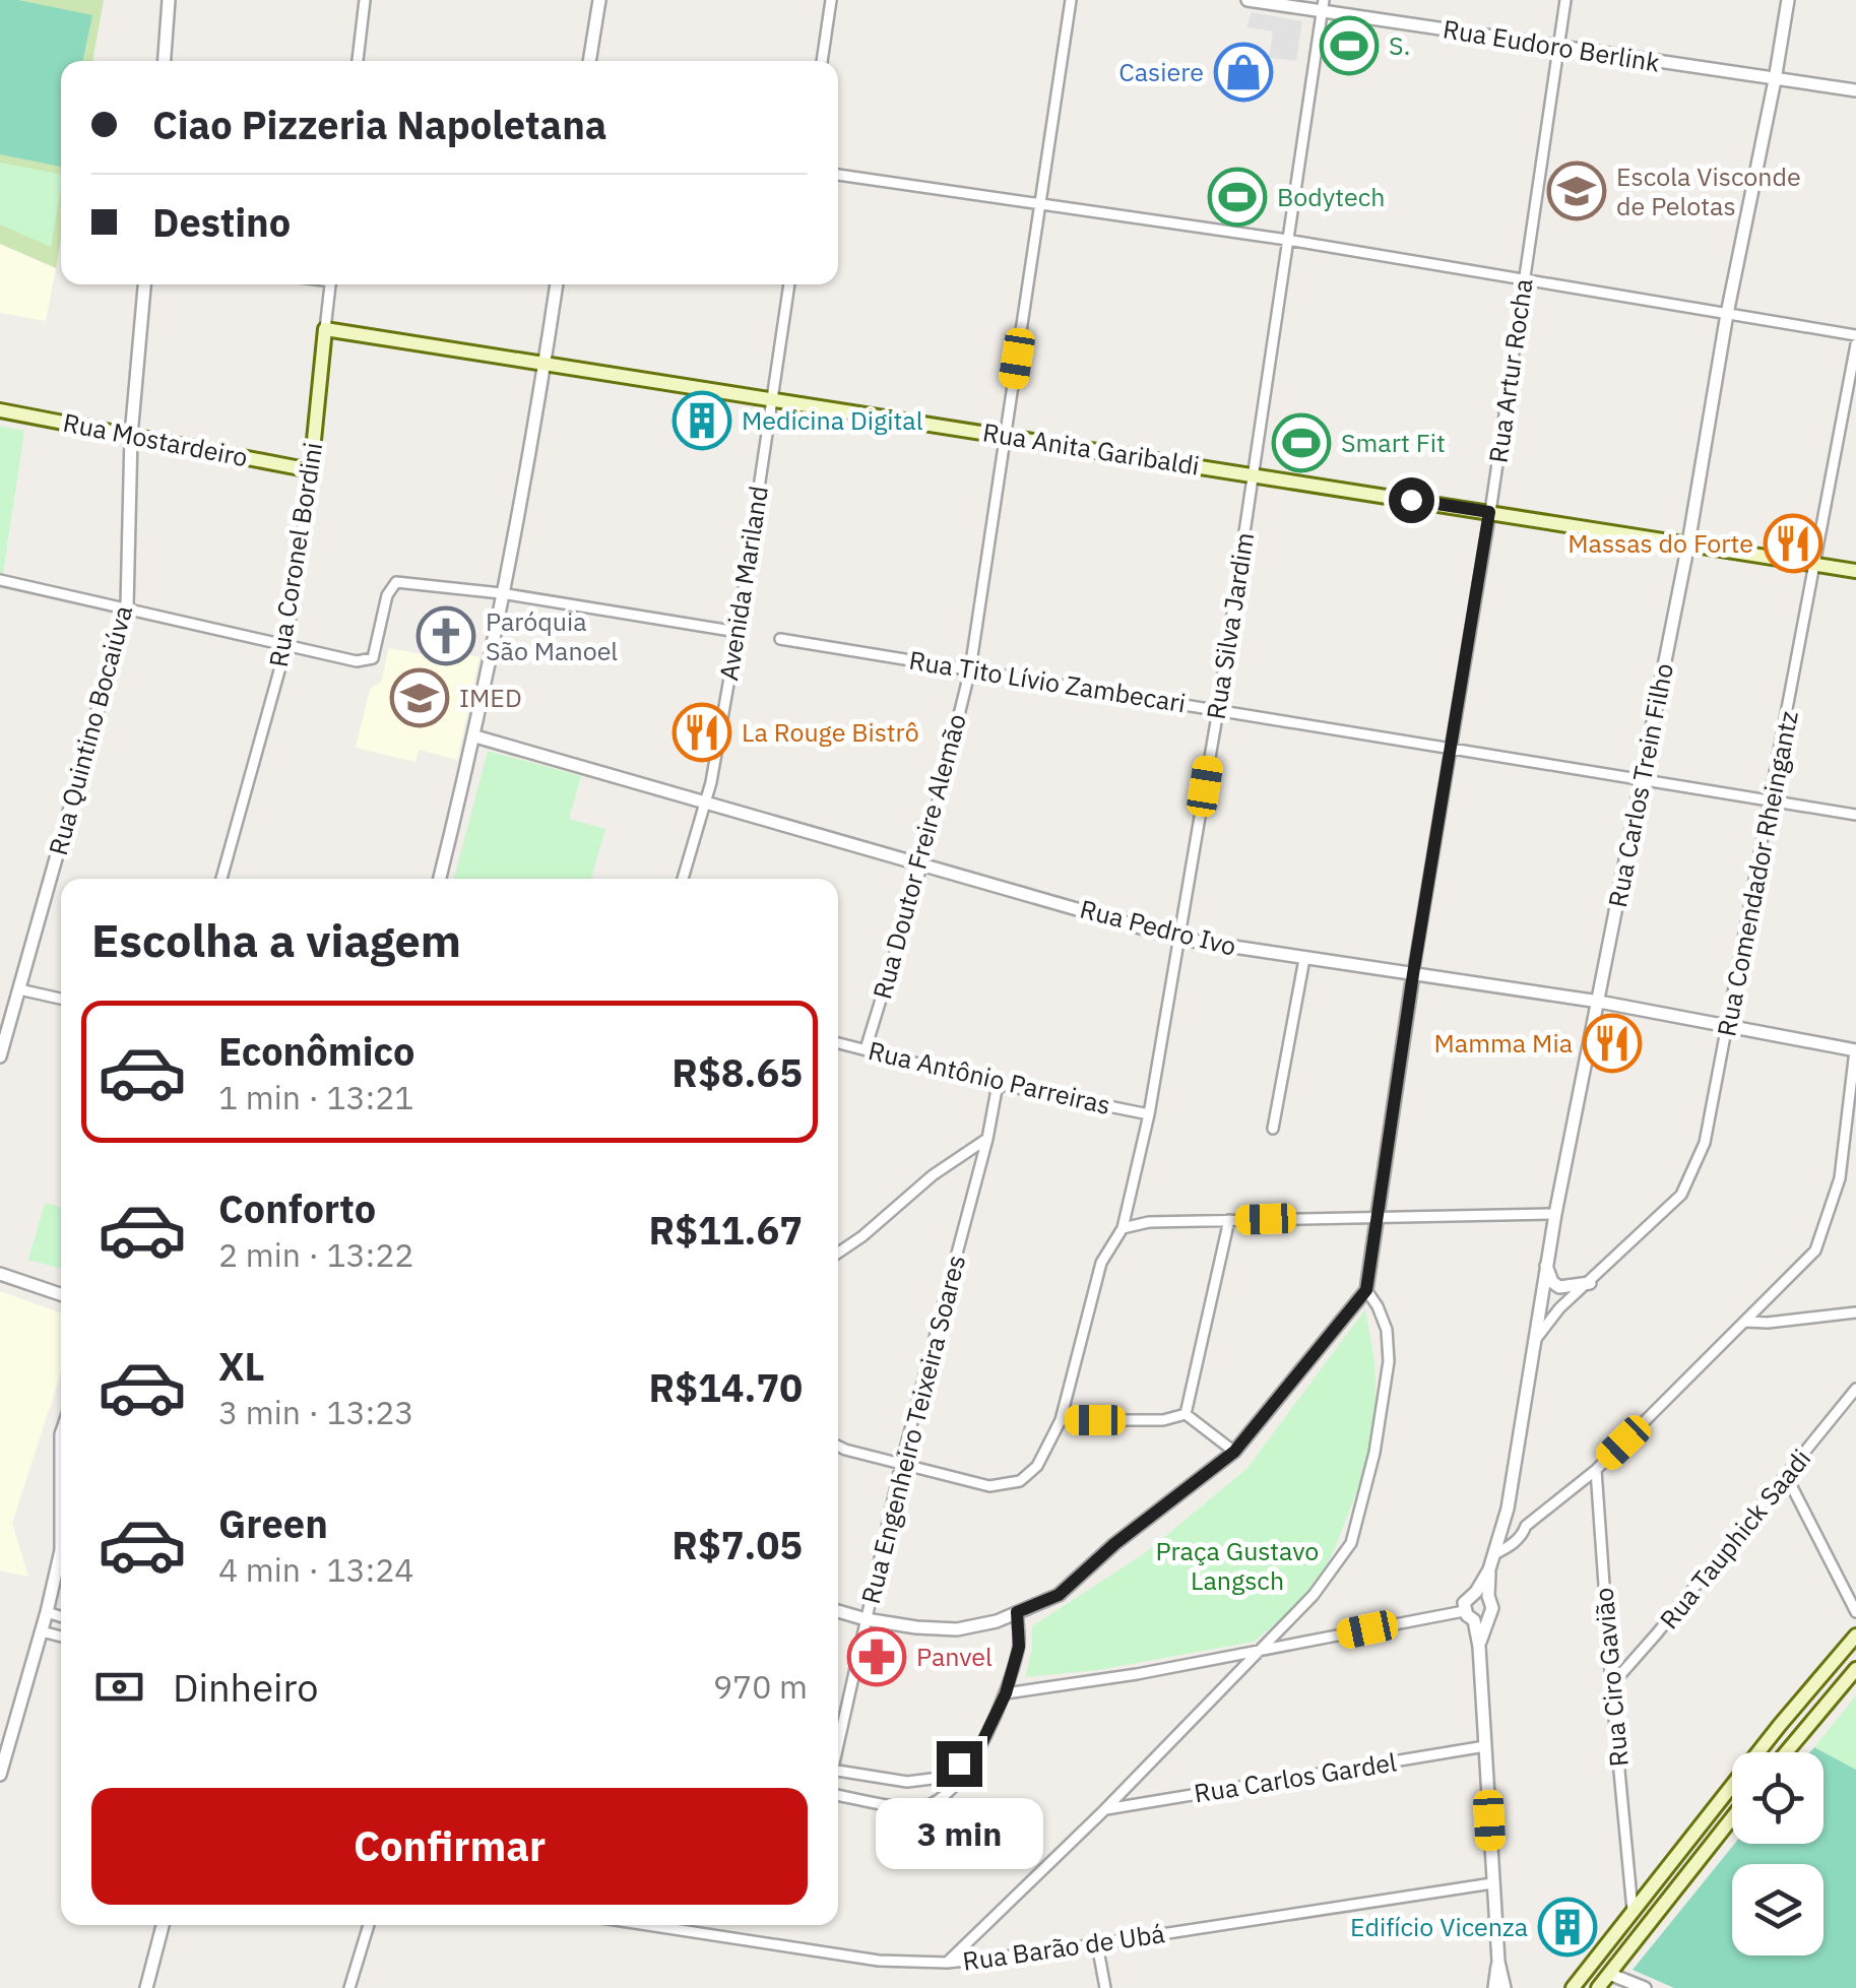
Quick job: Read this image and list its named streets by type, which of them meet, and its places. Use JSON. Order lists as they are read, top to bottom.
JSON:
{
  "streets": {
    "main road": ["Rua Mostardeiro", "Rua Anita Garibaldi", "Rua Coronel Bordini"],
    "street": [
      "Rua Eudoro Berlink",
      "Rua Artur Rocha",
      "Avenida Mariland",
      "Rua Silva Jardim",
      "Rua Tito Lívio Zambecari",
      "Rua Quintino Bocaiúva",
      "Rua Carlos Trein Filho",
      "Rua Doutor Freire Alemão",
      "Rua Comendador Rheingantz",
      "Rua Pedro Ivo",
      "Rua Antônio Parreiras",
      "Rua Engenheiro Teixeira Soares",
      "Rua Tauphick Saadi",
      "Rua Ciro Gavião",
      "Rua Carlos Gardel",
      "Rua Barão de Ubá"
    ]
  },
  "crossings": [
    ["Rua Eudoro Berlink", "Rua Artur Rocha"],
    ["Rua Eudoro Berlink", "Rua Silva Jardim"],
    ["Rua Eudoro Berlink", "Rua Carlos Trein Filho"],
    ["Rua Artur Rocha", "Rua Anita Garibaldi"],
    ["Rua Artur Rocha", "Rua Tito Lívio Zambecari"],
    ["Rua Artur Rocha", "Rua Pedro Ivo"],
    ["Rua Mostardeiro", "Rua Coronel Bordini"],
    ["Rua Mostardeiro", "Rua Quintino Bocaiúva"],
    ["Rua Anita Garibaldi", "Rua Coronel Bordini"],
    ["Rua Anita Garibaldi", "Avenida Mariland"],
    ["Rua Anita Garibaldi", "Rua Silva Jardim"],
    ["Rua Anita Garibaldi", "Rua Carlos Trein Filho"],
    ["Rua Anita Garibaldi", "Rua Doutor Freire Alemão"],
    ["Rua Anita Garibaldi", "Rua Comendador Rheingantz"],
    ["Avenida Mariland", "Rua Pedro Ivo"],
    ["Rua Silva Jardim", "Rua Tito Lívio Zambecari"],
    ["Rua Silva Jardim", "Rua Pedro Ivo"],
    ["Rua Silva Jardim", "Rua Antônio Parreiras"],
    ["Rua Silva Jardim", "Rua Engenheiro Teixeira Soares"],
    ["Rua Tito Lívio Zambecari", "Rua Carlos Trein Filho"],
    ["Rua Tito Lívio Zambecari", "Rua Doutor Freire Alemão"],
    ["Rua Tito Lívio Zambecari", "Rua Comendador Rheingantz"],
    ["Rua Carlos Trein Filho", "Rua Comendador Rheingantz"],
    ["Rua Carlos Trein Filho", "Rua Pedro Ivo"],
    ["Rua Doutor Freire Alemão", "Rua Pedro Ivo"],
    ["Rua Doutor Freire Alemão", "Rua Antônio Parreiras"],
    ["Rua Comendador Rheingantz", "Rua Pedro Ivo"],
    ["Rua Antônio Parreiras", "Rua Engenheiro Teixeira Soares"],
    ["Rua Tauphick Saadi", "Rua Ciro Gavião"]
  ],
  "parks": ["Praça Gustavo Langsch"],
  "places": {
    "sports": ["S.", "Bodytech", "Smart Fit"],
    "shop": ["Casiere"],
    "school or university": ["Escola Visconde de Pelotas", "IMED"],
    "building": ["Medicina Digital", "Edifício Vicenza"],
    "restaurant": ["Massas do Forte", "La Rouge Bistrô", "Mamma Mia"],
    "church": ["Paróquia São Manoel"],
    "pharmacy": ["Panvel"]
  },
  "page": {
    "banner": ["Ciao Pizzeria Napoletana", "Destino"],
    "heading": "Escolha a viagem",
    "list": [
      {
        "name": "Econômico",
        "note": "1 min · 13:21",
        "value": "R$8.65"
      },
      {
        "name": "Conforto",
        "note": "2 min · 13:22",
        "value": "R$11.67"
      },
      {
        "name": "XL",
        "note": "3 min · 13:23",
        "value": "R$14.70"
      },
      {
        "name": "Green",
        "note": "4 min · 13:24",
        "value": "R$7.05"
      }
    ],
    "pay": ["Dinheiro", "970 m"],
    "buttons": "Confirmar",
    "bubble": "3 min"
  }
}
